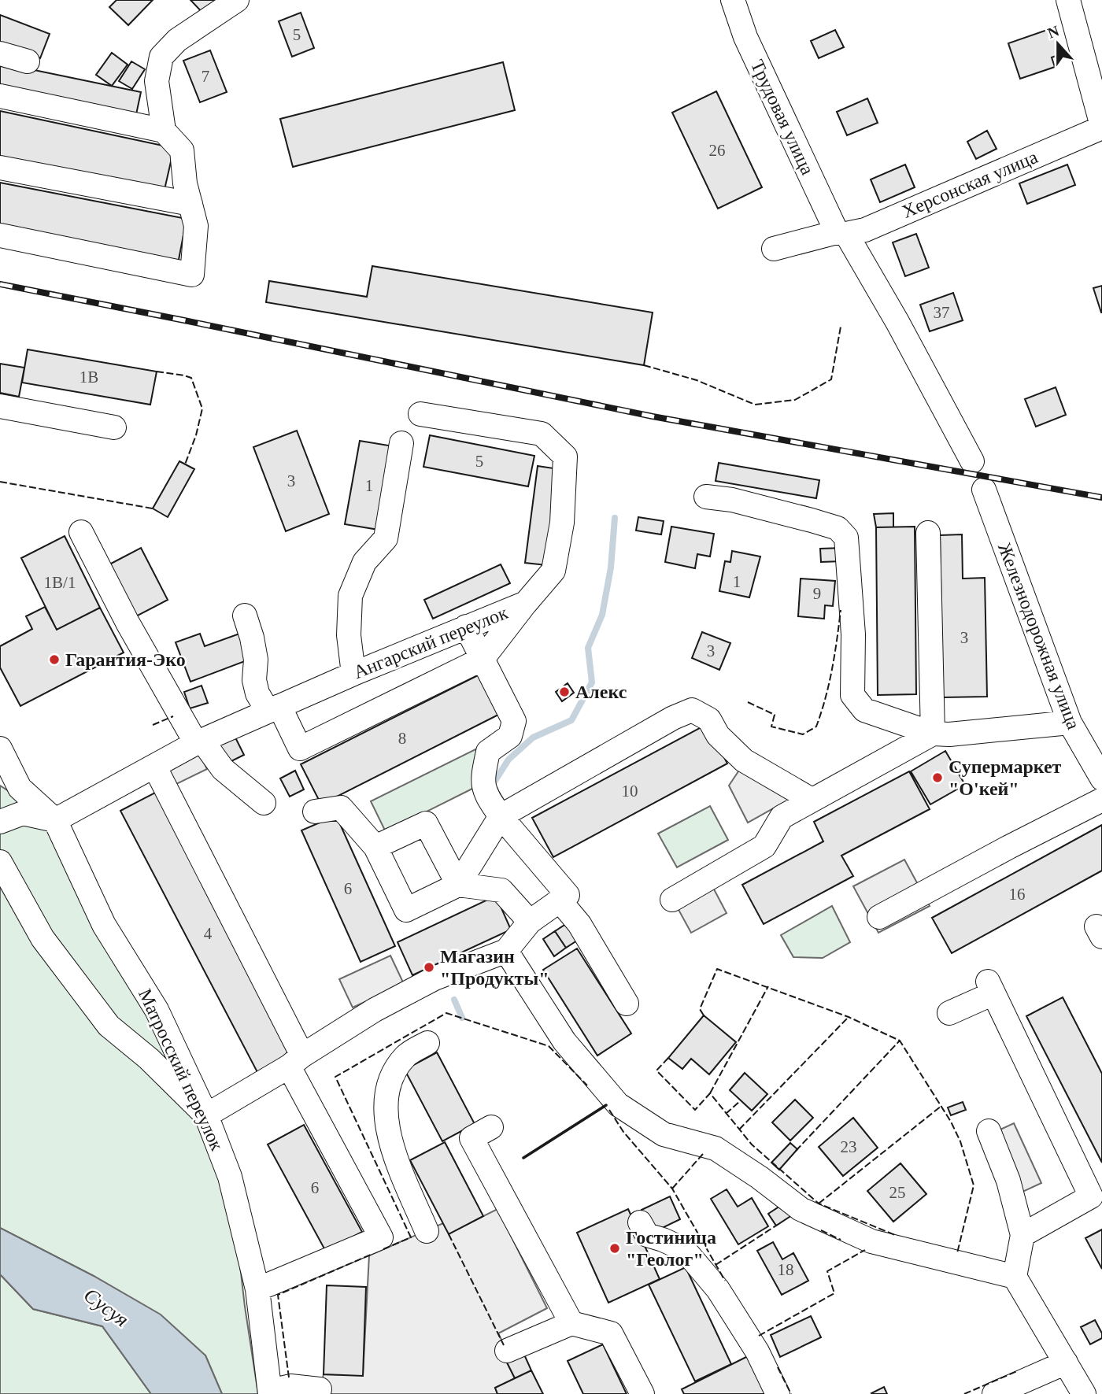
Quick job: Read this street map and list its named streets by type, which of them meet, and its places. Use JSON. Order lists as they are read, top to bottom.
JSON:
{
  "streets": {
    "street": [
      "Трудовая улица",
      "Херсонская улица",
      "Железнодорожная улица",
      "Ангарский переулок",
      "Матросский переулок"
    ]
  },
  "crossings": [
    ["Трудовая улица", "Херсонская улица"],
    ["Ангарский переулок", "Матросский переулок"]
  ],
  "water": ["Сусуя"],
  "places": [
    "Гарантия-Эко",
    "Алекс",
    "Супермаркет \"О'кей\"",
    "Магазин \"Продукты\"",
    "Гостиница \"Геолог\""
  ],
  "house_numbers": [
    "5",
    "7",
    "26",
    "37",
    "1В",
    "5",
    "3",
    "1",
    "1",
    "1В/1",
    "9",
    "3",
    "3",
    "8",
    "10",
    "6",
    "16",
    "4",
    "23",
    "6",
    "25",
    "18"
  ],
  "north": "top"
}
